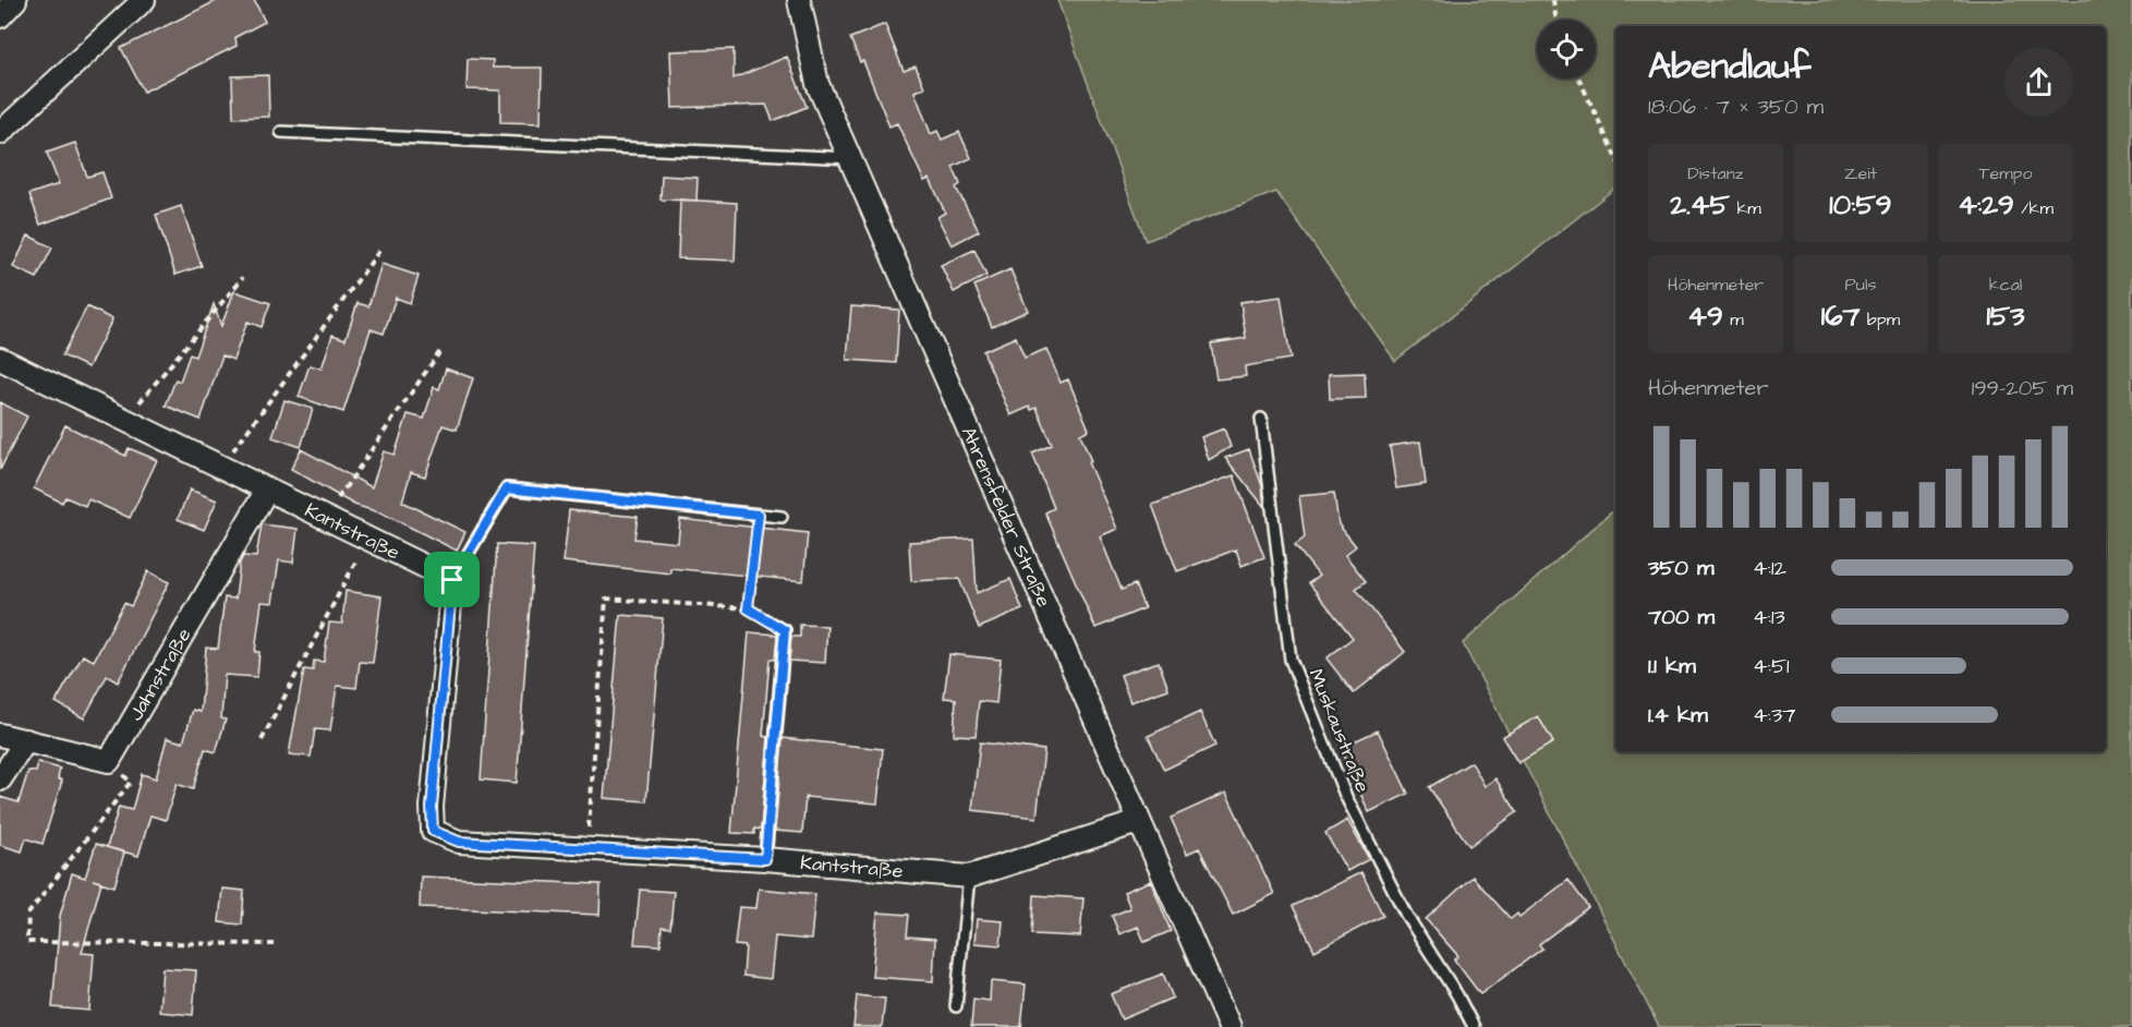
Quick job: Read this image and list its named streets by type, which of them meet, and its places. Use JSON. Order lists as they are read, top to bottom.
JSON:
{
  "streets": {
    "street": ["Ahrensfelder Straße", "Kantstraße", "Jahnstraße"],
    "lane": ["Muskaustraße"]
  },
  "crossings": [
    ["Ahrensfelder Straße", "Kantstraße"],
    ["Kantstraße", "Jahnstraße"]
  ],
  "page": {
    "heading": ["Abendlauf", "18:06 · 7 × 350 m"],
    "stats": [
      ["Distanz", "2.45 km"],
      ["Zeit", "10:59"],
      ["Tempo", "4:29 /km"],
      ["Höhenmeter", "49 m"],
      ["Puls", "167 bpm"],
      ["kcal", "153"]
    ],
    "chart": ["Höhenmeter", "199–205 m"],
    "list": [
      {
        "name": "350 m",
        "note": "4:12"
      },
      {
        "name": "700 m",
        "note": "4:13"
      },
      {
        "name": "1.1 km",
        "note": "4:51"
      },
      {
        "name": "1.4 km",
        "note": "4:37"
      }
    ]
  }
}
